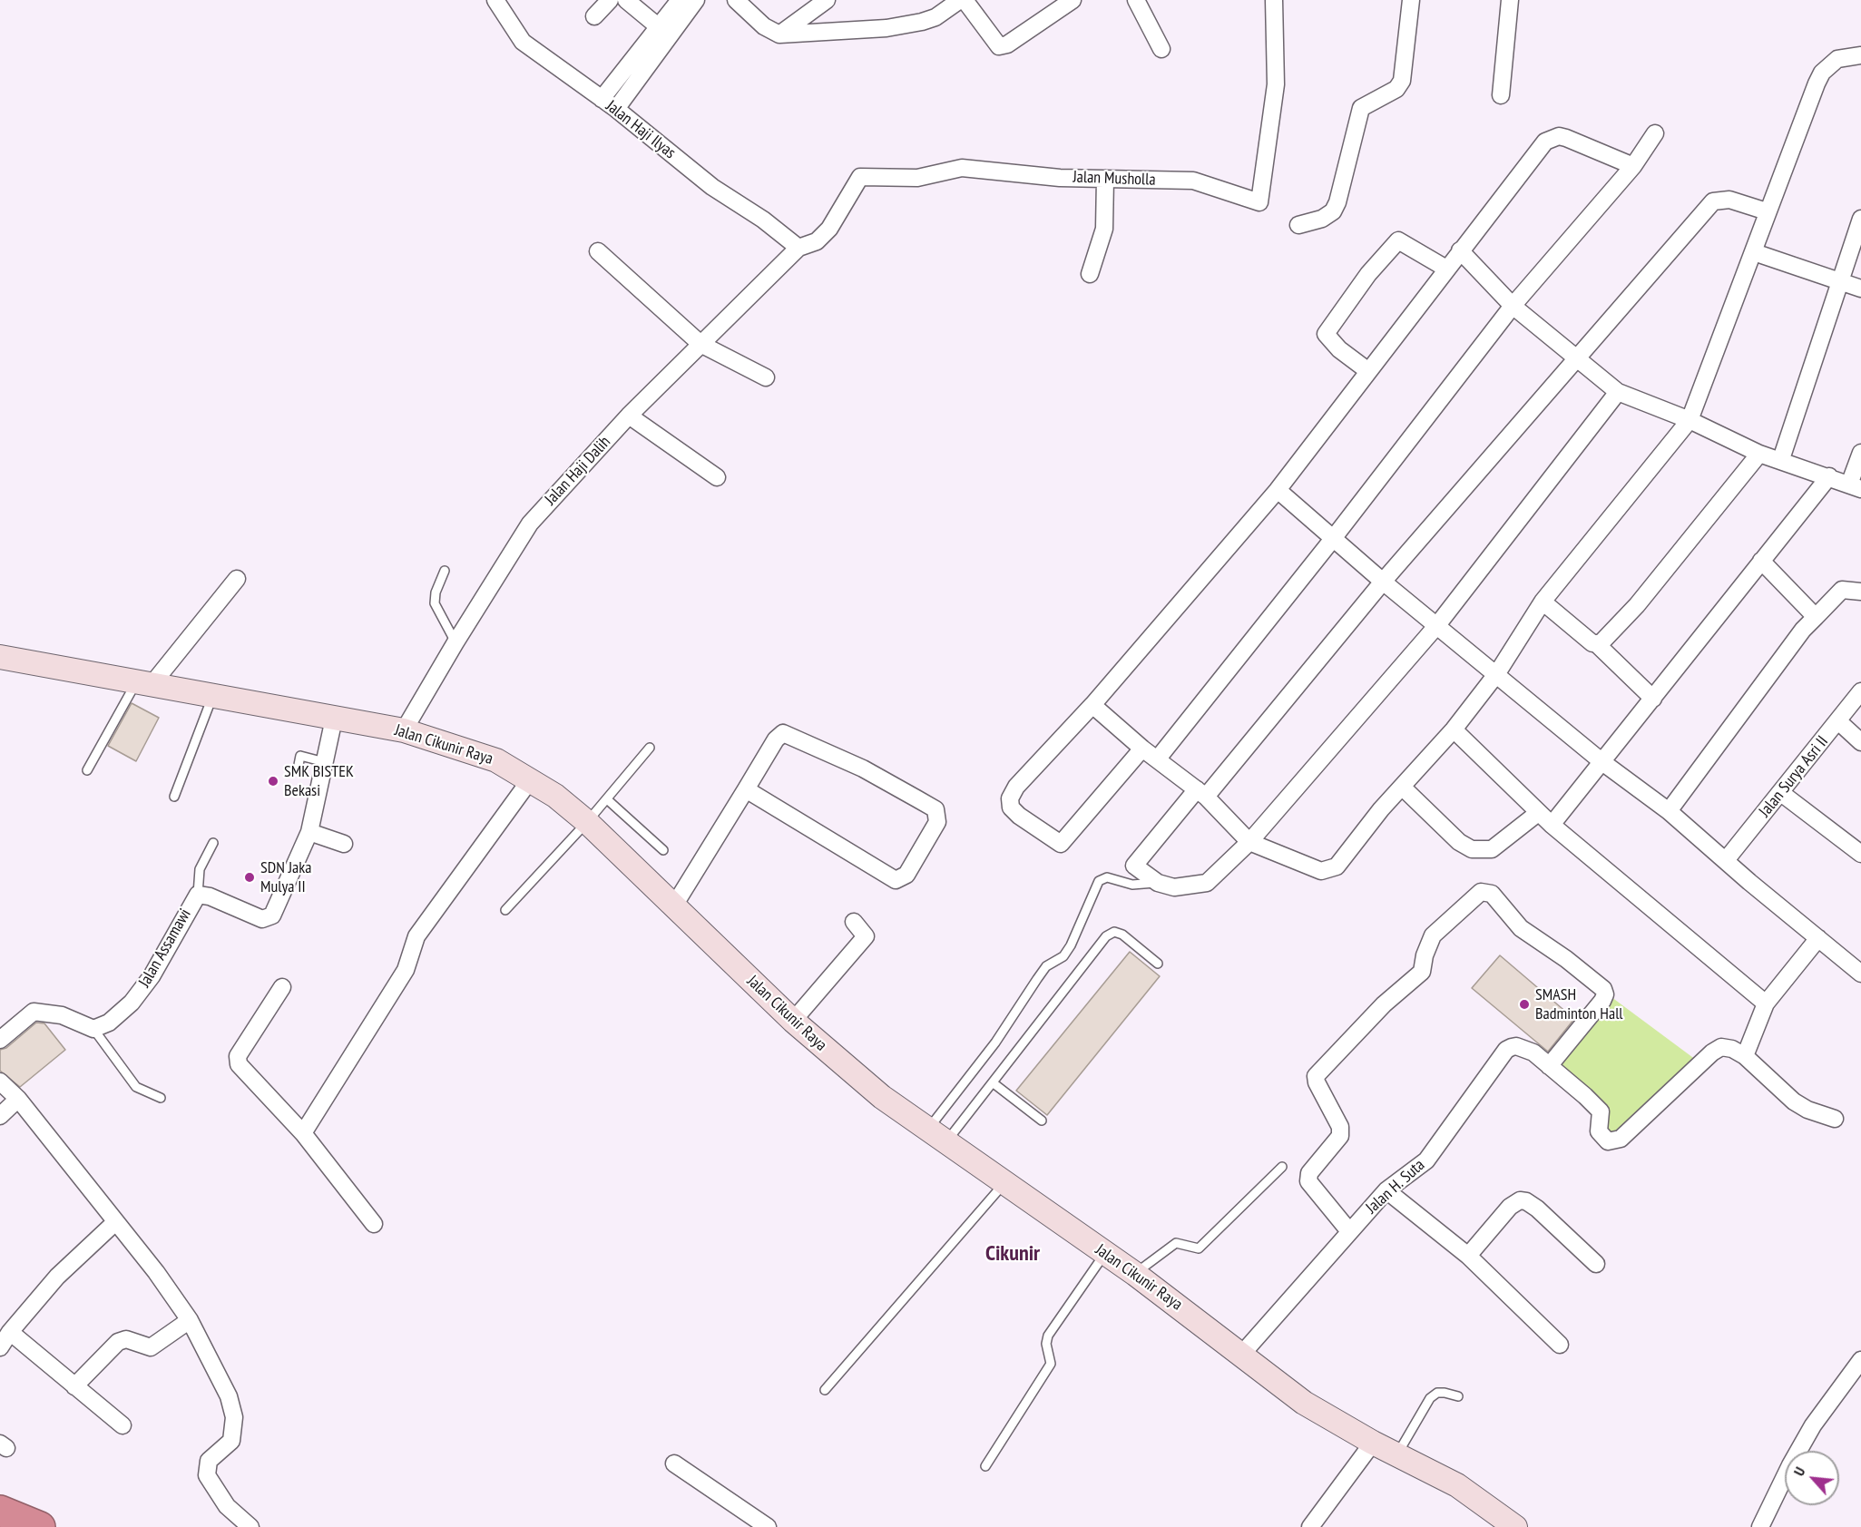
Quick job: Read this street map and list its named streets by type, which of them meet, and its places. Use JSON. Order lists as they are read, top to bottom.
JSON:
{
  "streets": {
    "street": [
      "Jalan Haji Ilyas",
      "Jalan Musholla",
      "Jalan Haji Dalih",
      "Jalan Cikunir Raya",
      "Jalan Surya Asri II",
      "Jalan Assamawi",
      "Jalan H. Suta"
    ]
  },
  "crossings": [
    ["Jalan Haji Ilyas", "Jalan Musholla"],
    ["Jalan Haji Ilyas", "Jalan Haji Dalih"],
    ["Jalan Musholla", "Jalan Haji Dalih"],
    ["Jalan Haji Dalih", "Jalan Cikunir Raya"],
    ["Jalan Cikunir Raya", "Jalan Assamawi"],
    ["Jalan Cikunir Raya", "Jalan H. Suta"]
  ],
  "districts": ["Cikunir"],
  "places": ["SMK BISTEK Bekasi", "SDN Jaka Mulya II", "SMASH Badminton Hall"],
  "north": "top left"
}
